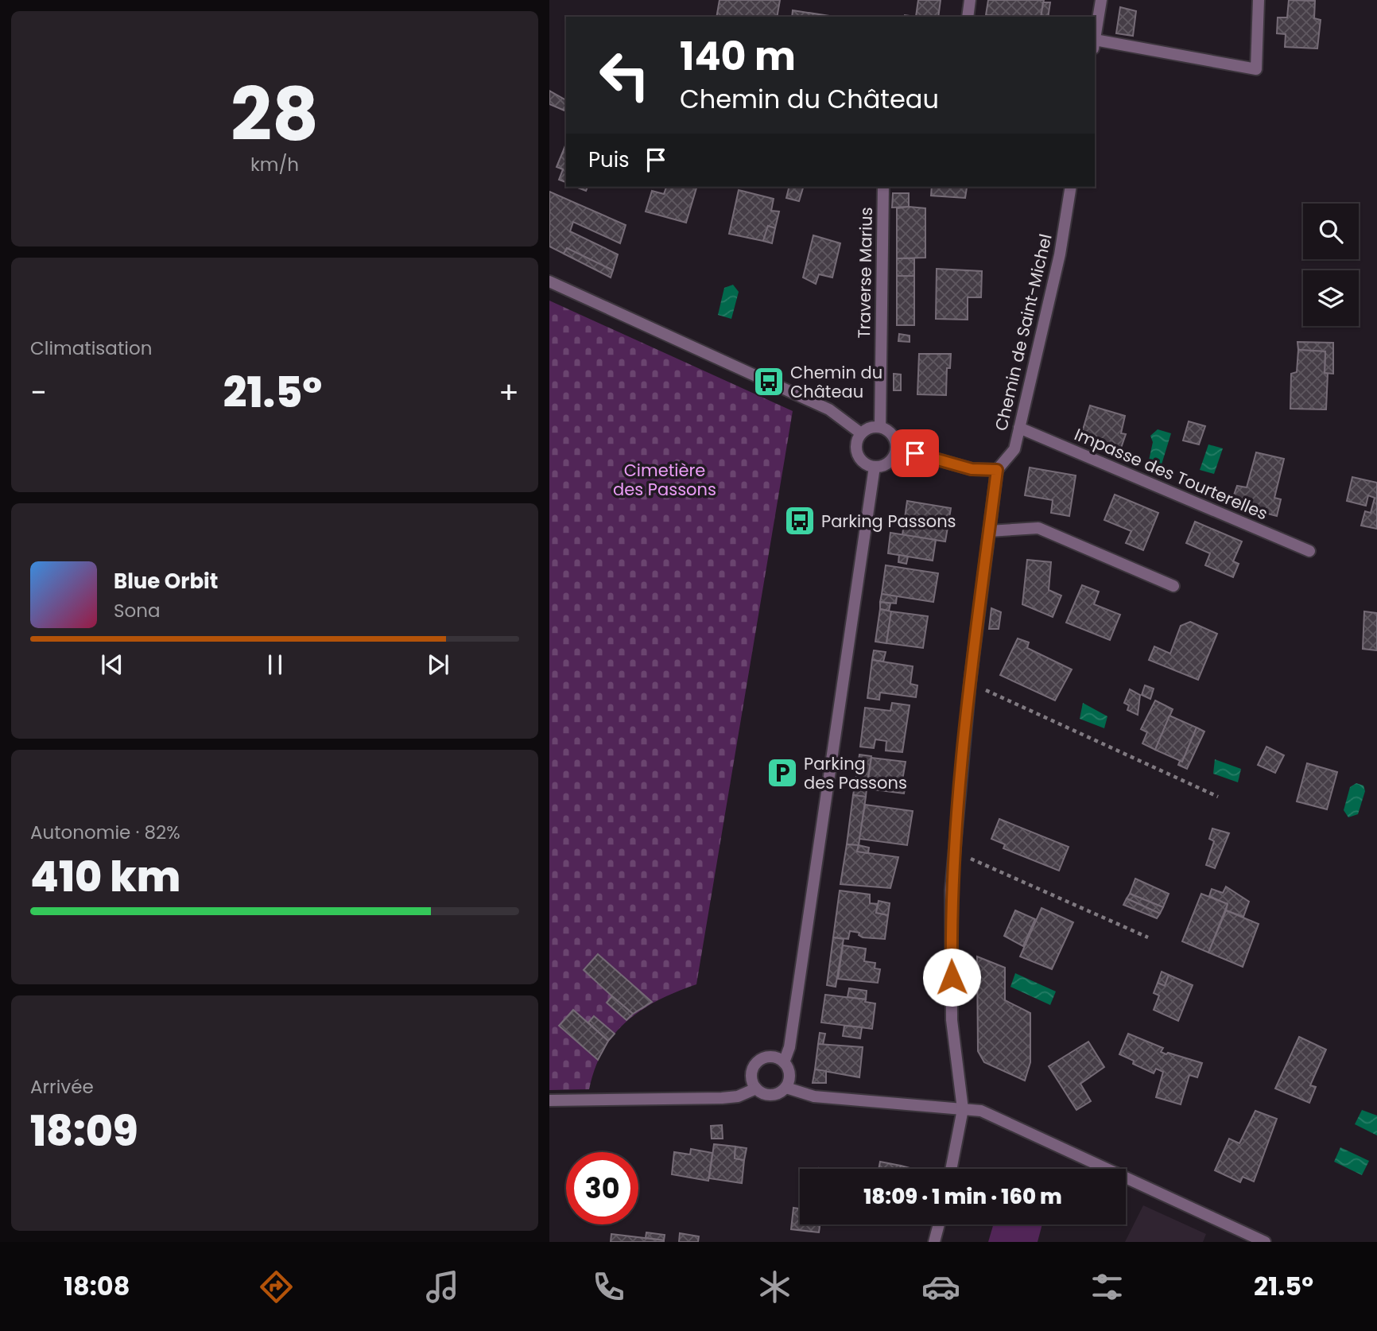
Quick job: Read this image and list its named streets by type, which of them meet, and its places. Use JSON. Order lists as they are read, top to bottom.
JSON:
{
  "streets": {
    "street": ["Traverse Marius", "Chemin de Saint-Michel", "Impasse des Tourterelles"]
  },
  "crossings": [
    ["Chemin de Saint-Michel", "Impasse des Tourterelles"]
  ],
  "parks": ["Cimetière des Passons"],
  "places": {
    "bus stop": ["Chemin du Château", "Parking Passons"],
    "parking": ["Parking des Passons"]
  },
  "page": {
    "tile": [
      ["28", "km/h"],
      "Climatisation",
      ["Autonomie · 82%", "410 km"],
      ["Arrivée", "18:09"]
    ],
    "turn": ["140 m", "Chemin du Château"],
    "then": "Puis",
    "heat": ["−", "21.5°", "+"],
    "song": ["Blue Orbit", "Sona"],
    "limit": "30",
    "trip": "18:09 · 1 min · 160 m",
    "tabs": ["18:08", "21.5°"]
  }
}
